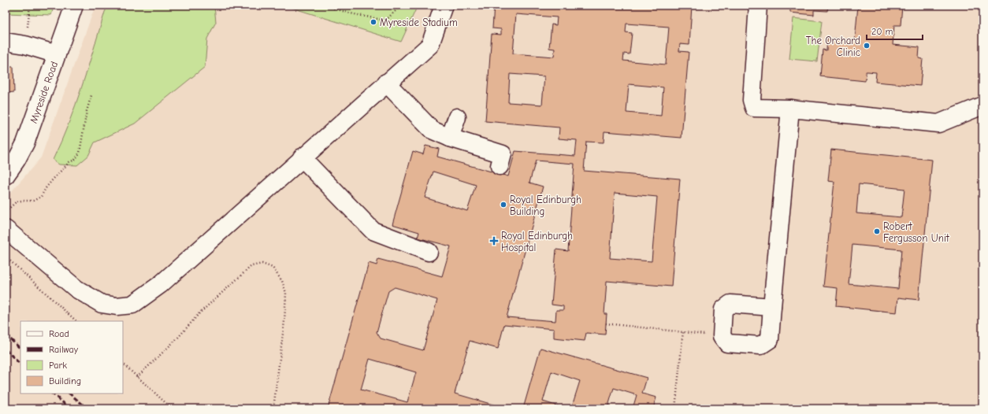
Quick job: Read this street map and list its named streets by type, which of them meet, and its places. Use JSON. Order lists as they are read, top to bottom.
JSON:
{
  "streets": {
    "street": ["Myreside Road"]
  },
  "places": {
    "other": [
      "Myreside Stadium",
      "The Orchard Clinic",
      "Royal Edinburgh Building",
      "Robert Fergusson Unit"
    ],
    "health": ["Royal Edinburgh Hospital"]
  },
  "legend": [
    "Road",
    "Railway",
    "Park",
    "Building"
  ],
  "scale_bar": "20 m"
}
